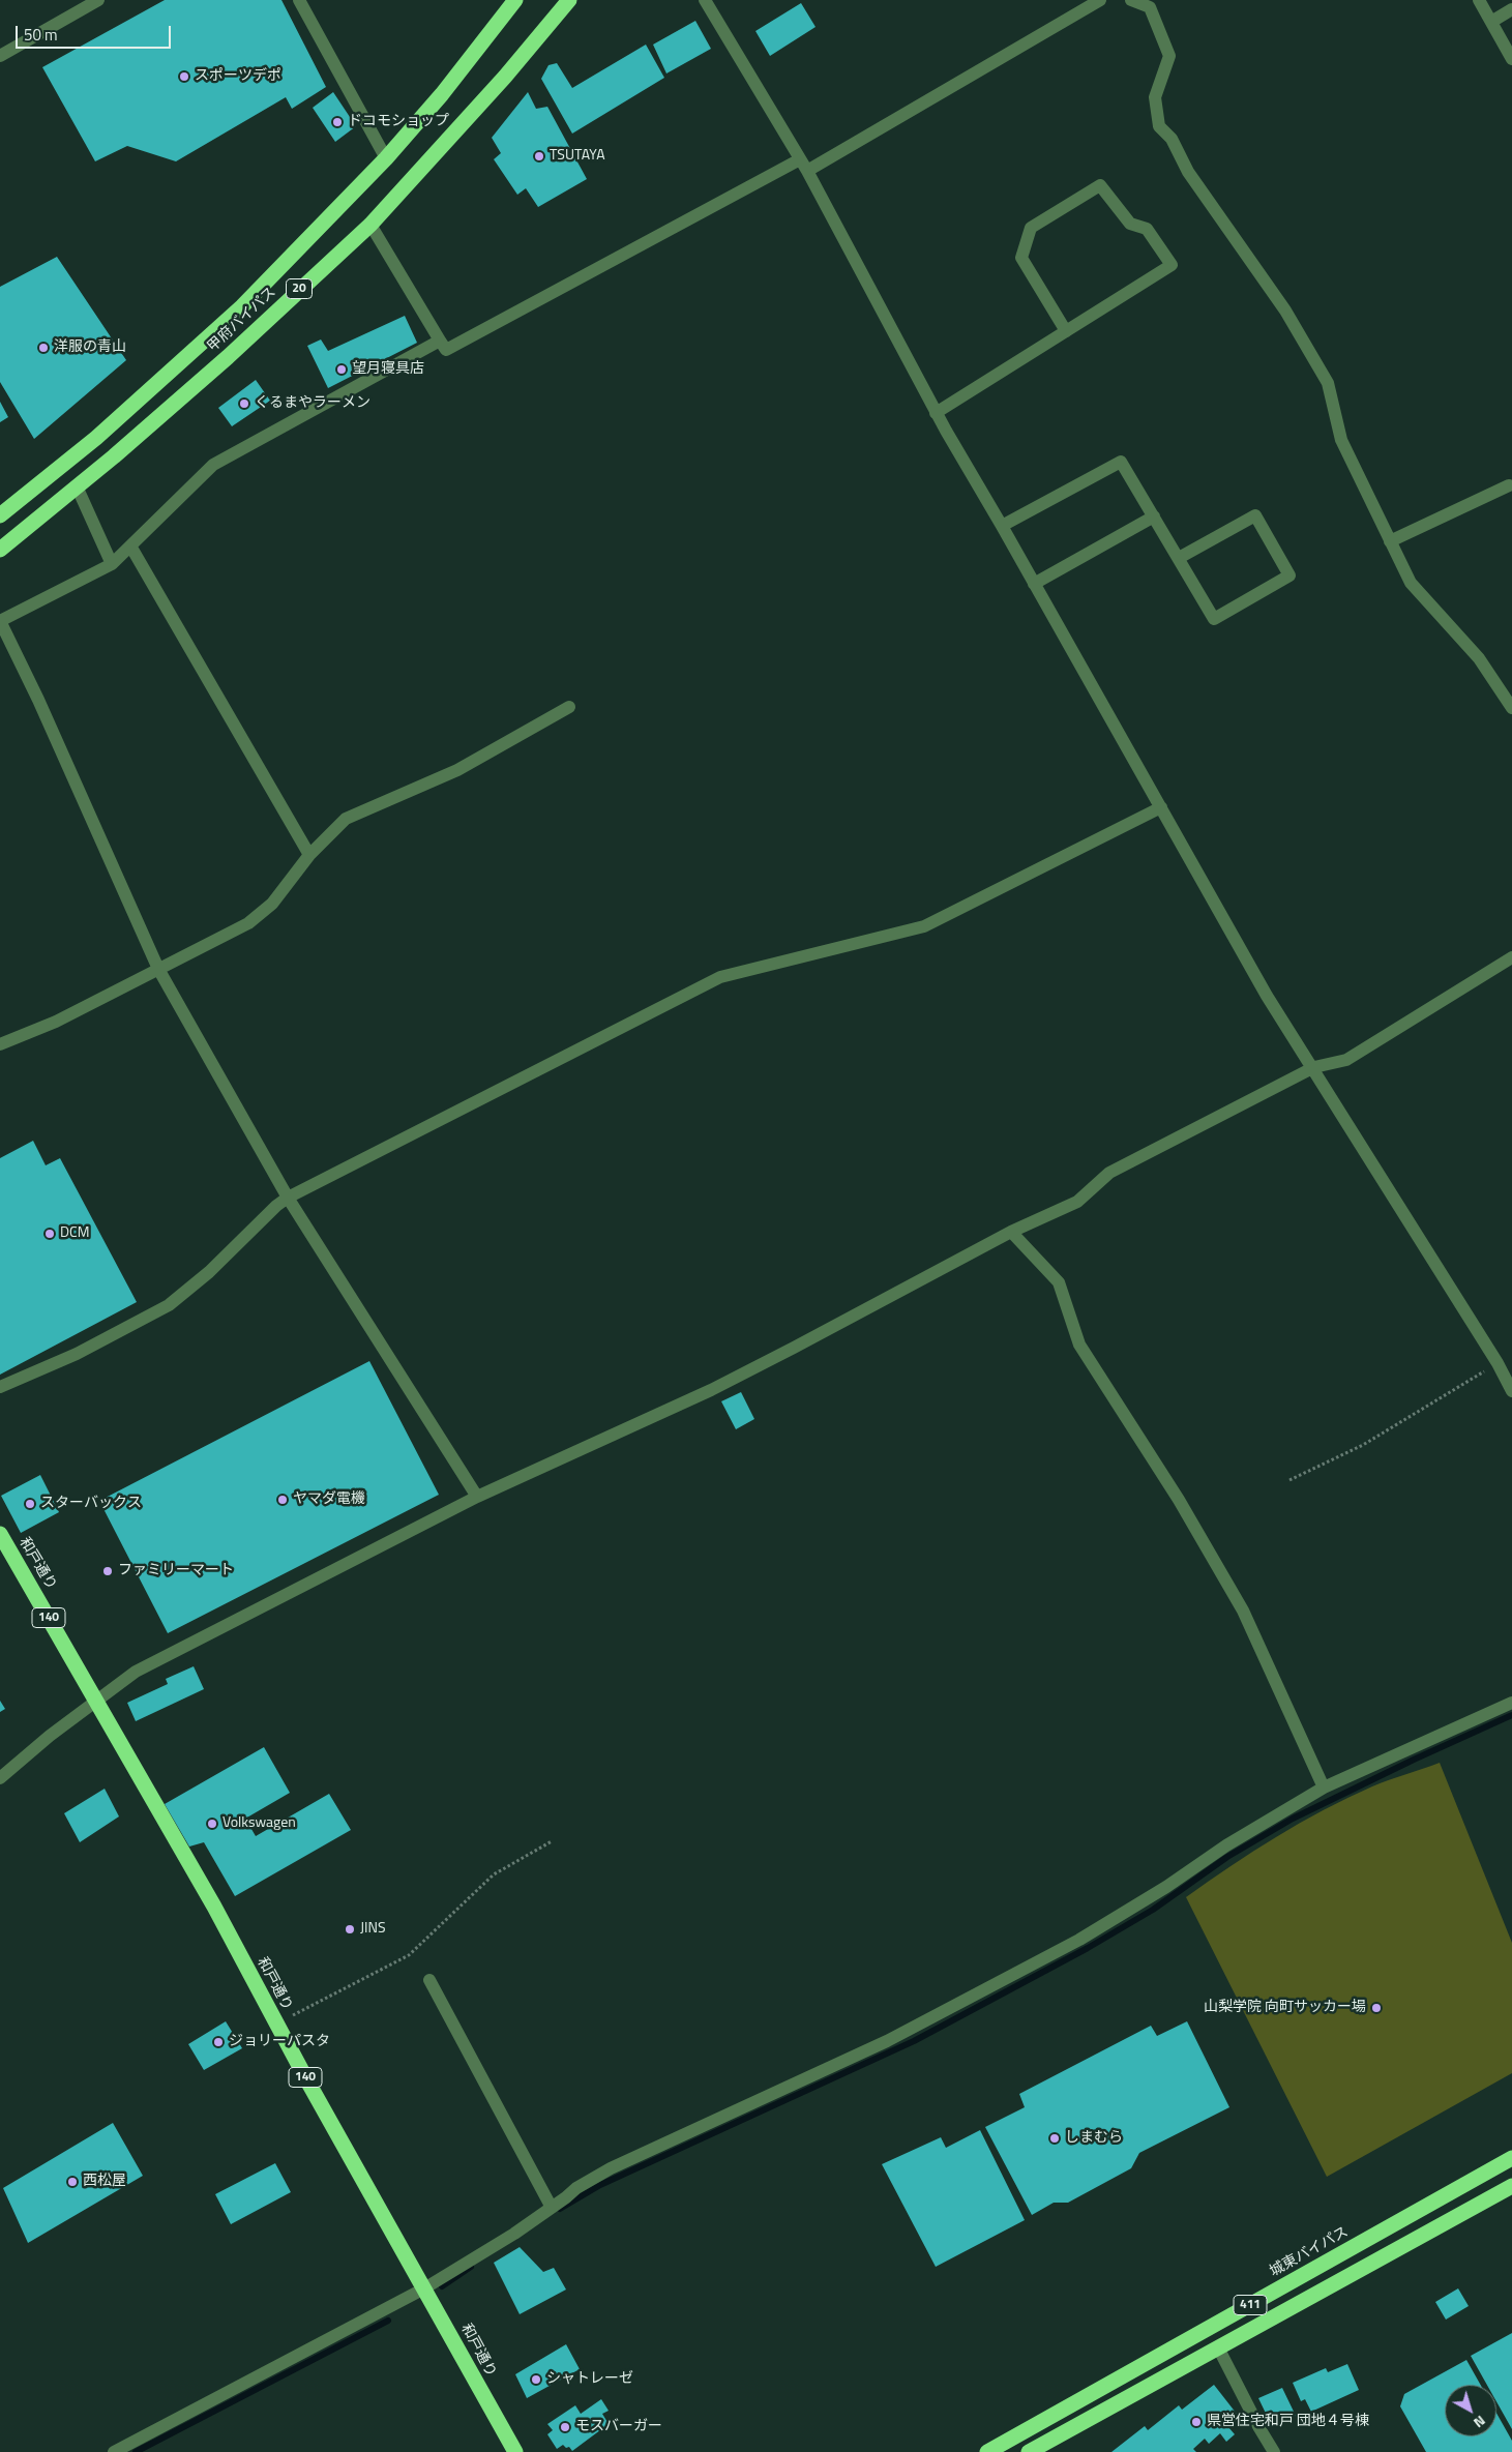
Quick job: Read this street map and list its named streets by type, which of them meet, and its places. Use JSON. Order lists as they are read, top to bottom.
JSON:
{
  "streets": {
    "highway": [
      "20",
      "甲府バイパス",
      "和戸通り",
      "140",
      "城東バイパス",
      "411"
    ]
  },
  "places": [
    "スポーツデポ",
    "ドコモショップ",
    "TSUTAYA",
    "洋服の青山",
    "望月寝具店",
    "くるまやラーメン",
    "DCM",
    "ヤマダ電機",
    "スターバックス",
    "ファミリーマート",
    "Volkswagen",
    "JINS",
    "山梨学院 向町サッカー場",
    "ジョリーパスタ",
    "しまむら",
    "西松屋",
    "シャトレーゼ",
    "県営住宅和戸 団地４号棟",
    "モスバーガー"
  ],
  "scale_bar": "50 m",
  "north": "bottom right"
}
